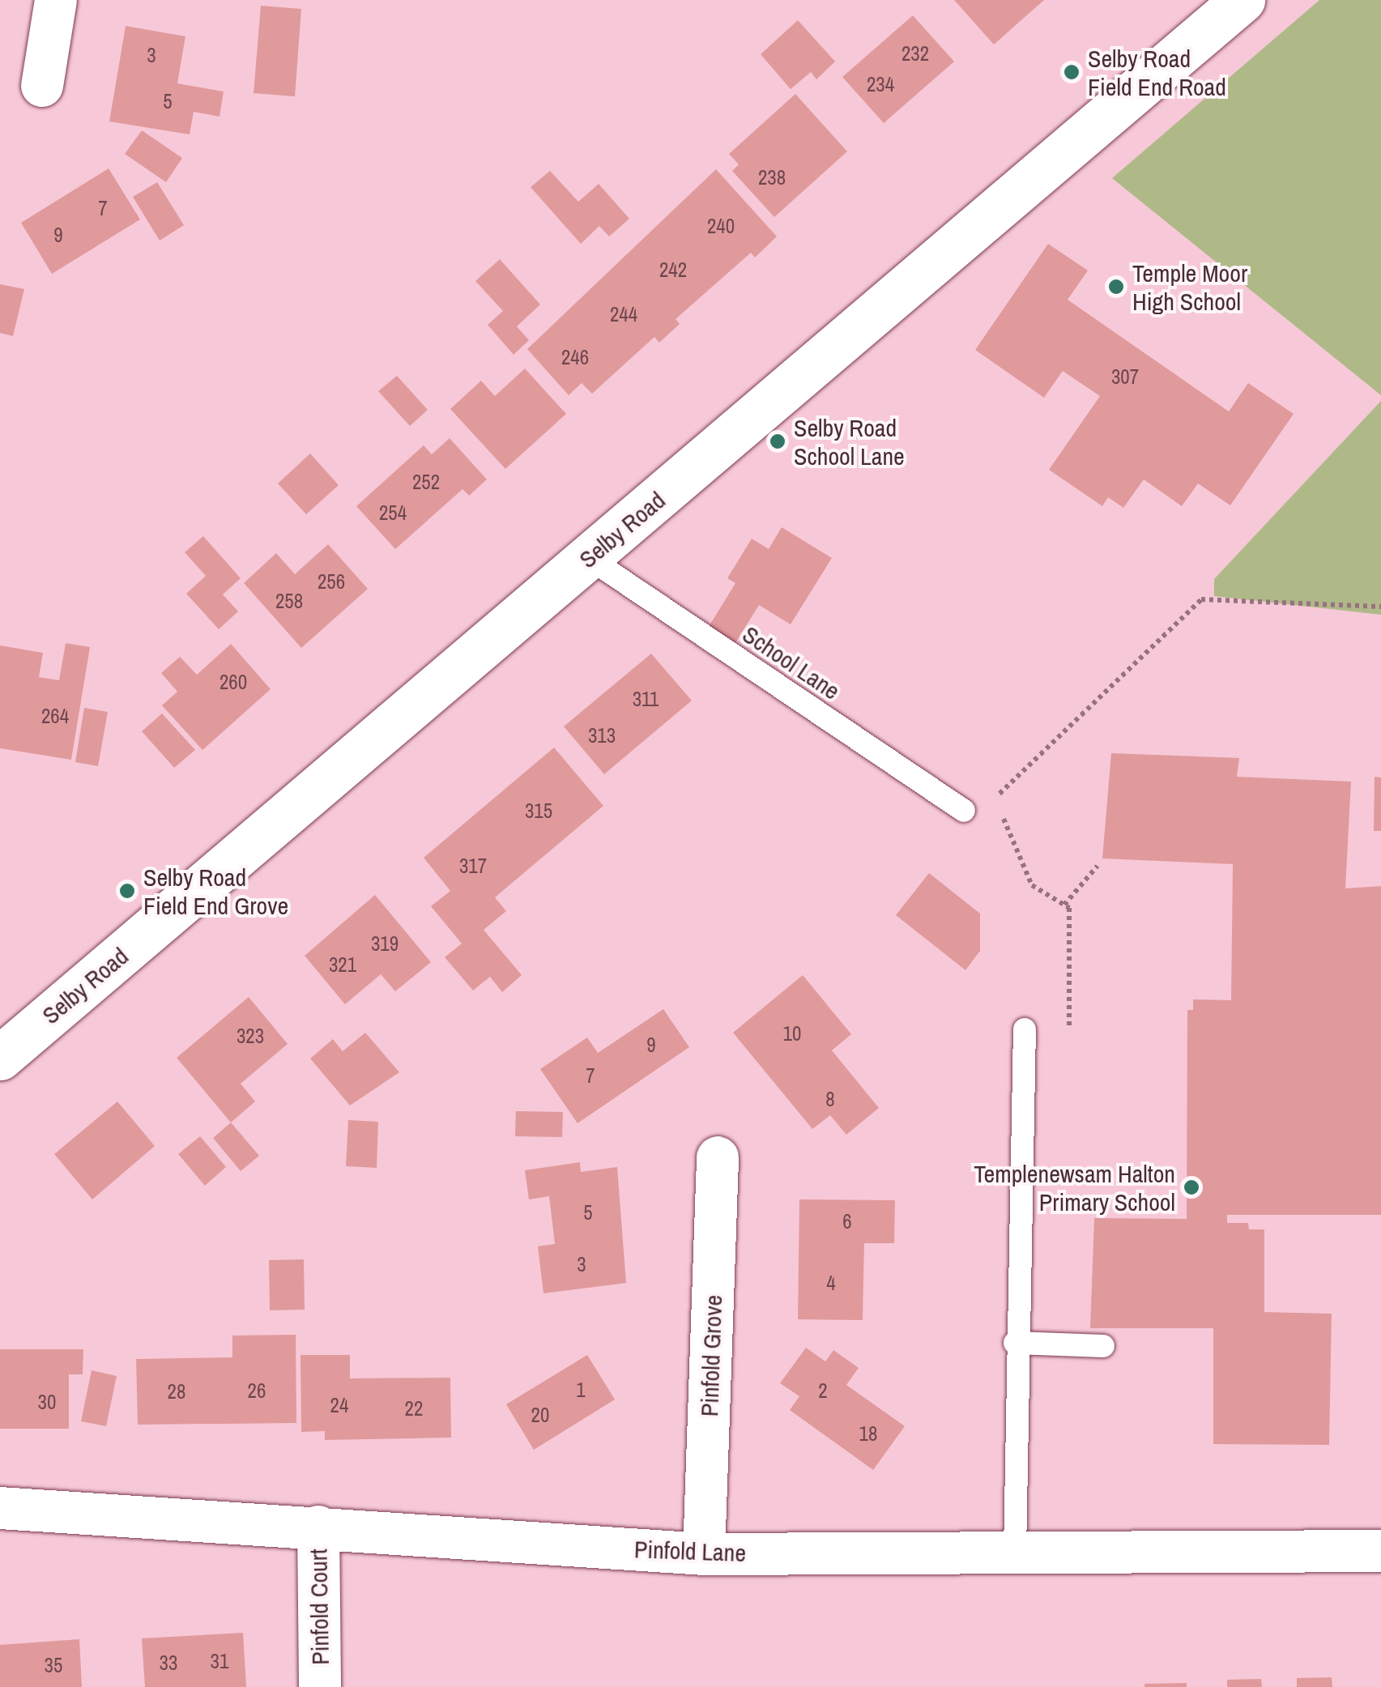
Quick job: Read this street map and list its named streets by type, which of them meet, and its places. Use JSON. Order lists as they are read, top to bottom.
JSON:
{
  "streets": {
    "main road": ["Selby Road"],
    "street": ["Pinfold Grove", "Pinfold Lane", "Pinfold Court"],
    "lane": ["School Lane"]
  },
  "crossings": [
    ["Selby Road", "School Lane"],
    ["Pinfold Grove", "Pinfold Lane"],
    ["Pinfold Lane", "Pinfold Court"]
  ],
  "places": [
    "Selby Road Field End Road",
    "Temple Moor High School",
    "Selby Road School Lane",
    "Selby Road Field End Grove",
    "Templenewsam Halton Primary School"
  ],
  "house_numbers": [
    "232",
    "3",
    "234",
    "5",
    "238",
    "7",
    "240",
    "9",
    "242",
    "244",
    "246",
    "307",
    "252",
    "254",
    "256",
    "258",
    "260",
    "311",
    "264",
    "313",
    "315",
    "317",
    "319",
    "321",
    "10",
    "323",
    "9",
    "7",
    "8",
    "5",
    "6",
    "3",
    "4",
    "1",
    "26",
    "2",
    "28",
    "30",
    "24",
    "22",
    "20",
    "18",
    "31",
    "33",
    "35"
  ]
}
